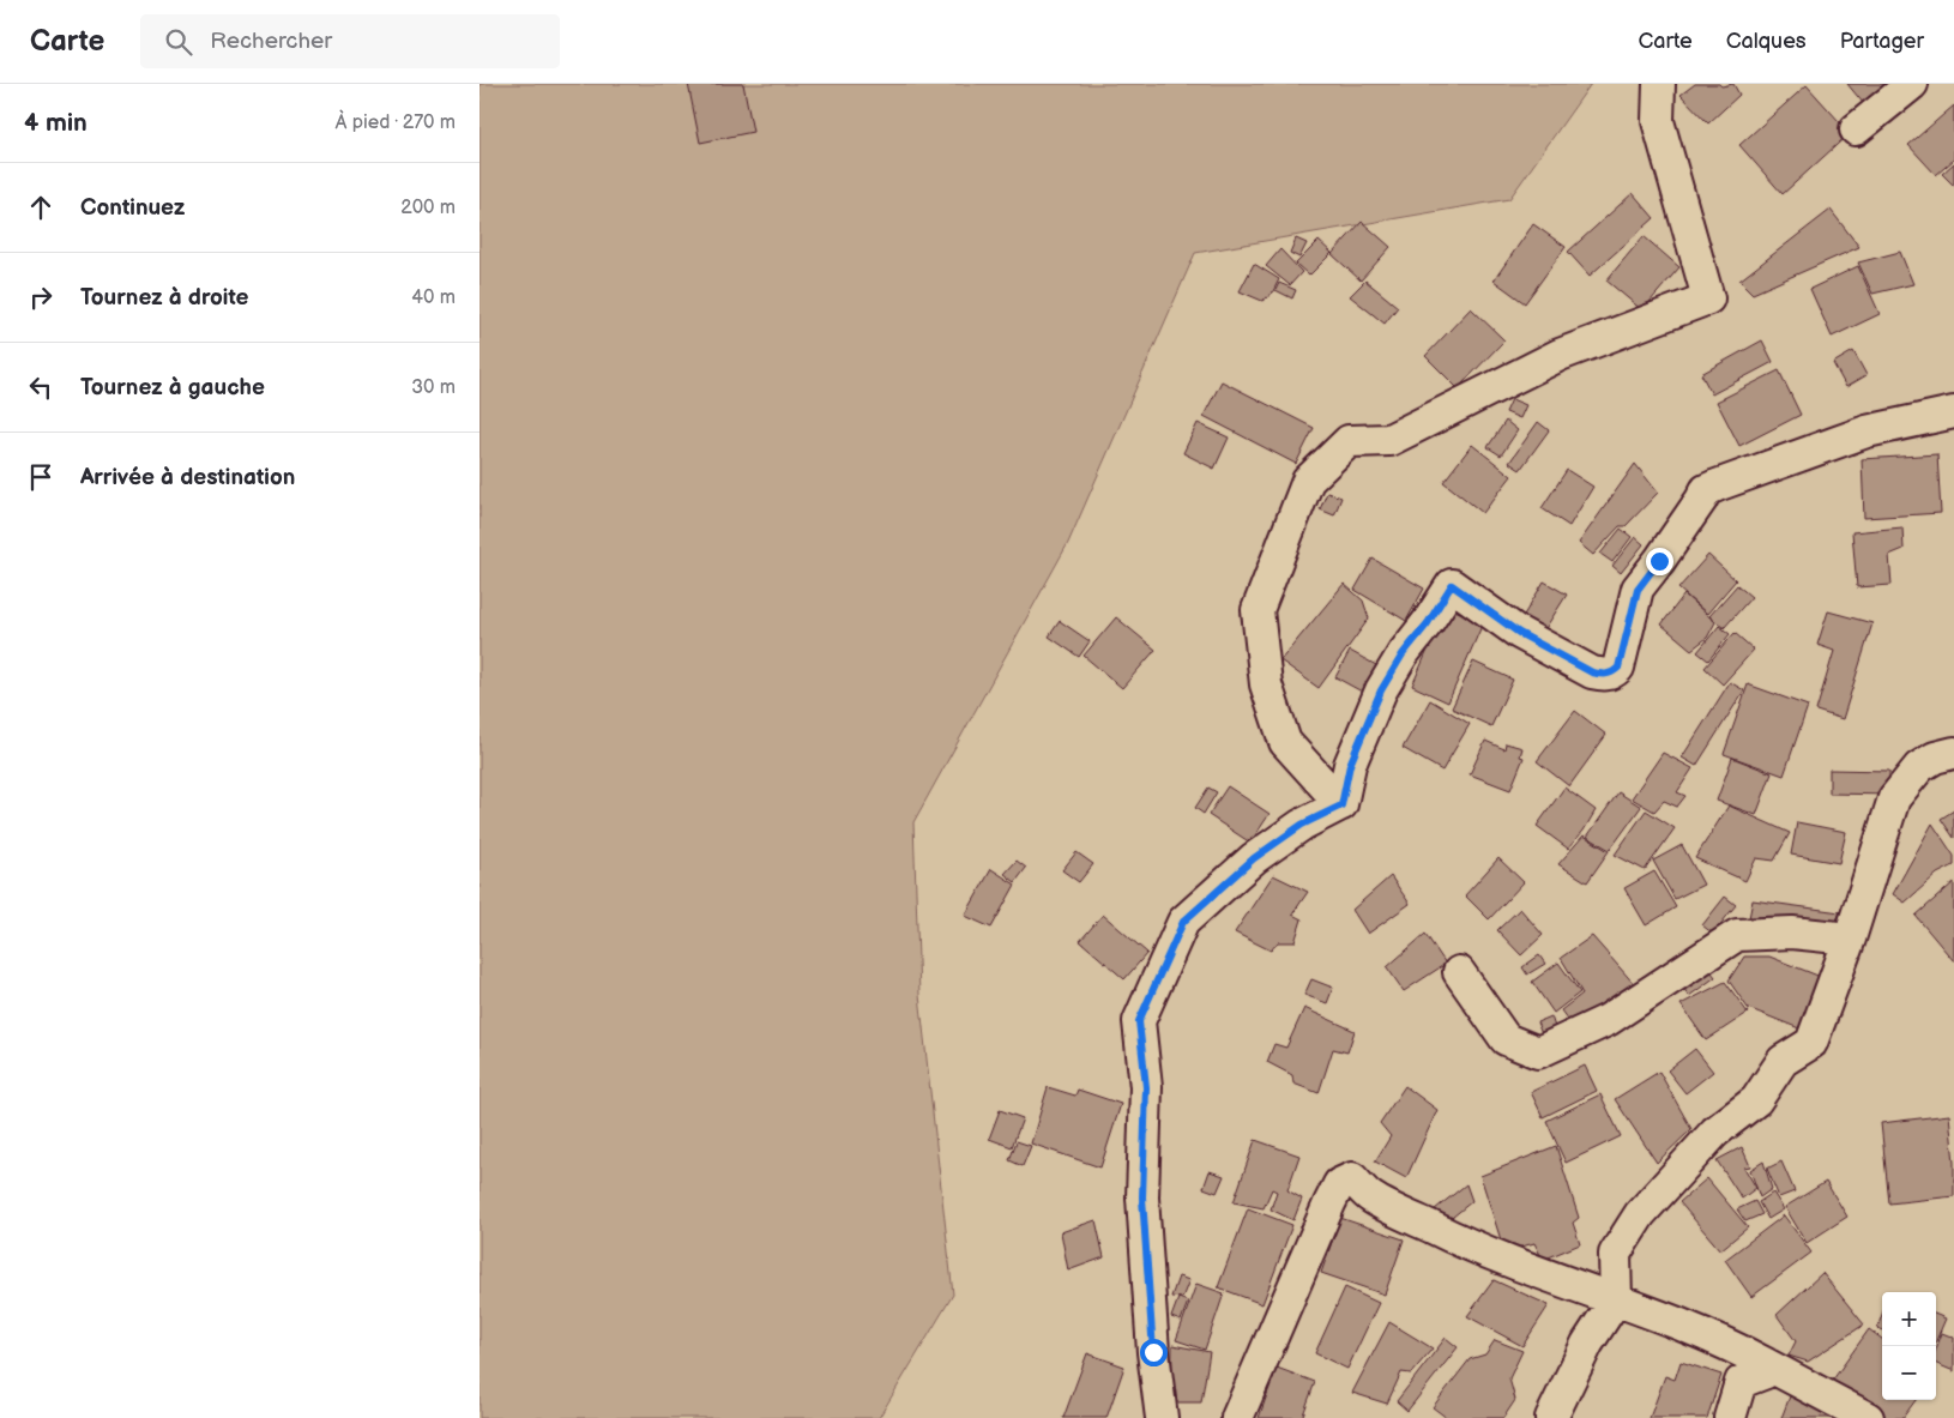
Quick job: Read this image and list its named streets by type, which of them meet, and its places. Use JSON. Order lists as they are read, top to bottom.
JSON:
{
  "page": {
    "header": "Carte",
    "search": "Rechercher",
    "nav": ["Carte", "Calques", "Partager"],
    "heading": ["4 min", "À pied · 270 m"],
    "list": [
      ["Continuez", "200 m"],
      ["Tournez à droite", "40 m"],
      ["Tournez à gauche", "30 m"],
      "Arrivée à destination"
    ],
    "map_buttons": ["+", "−"]
  }
}
